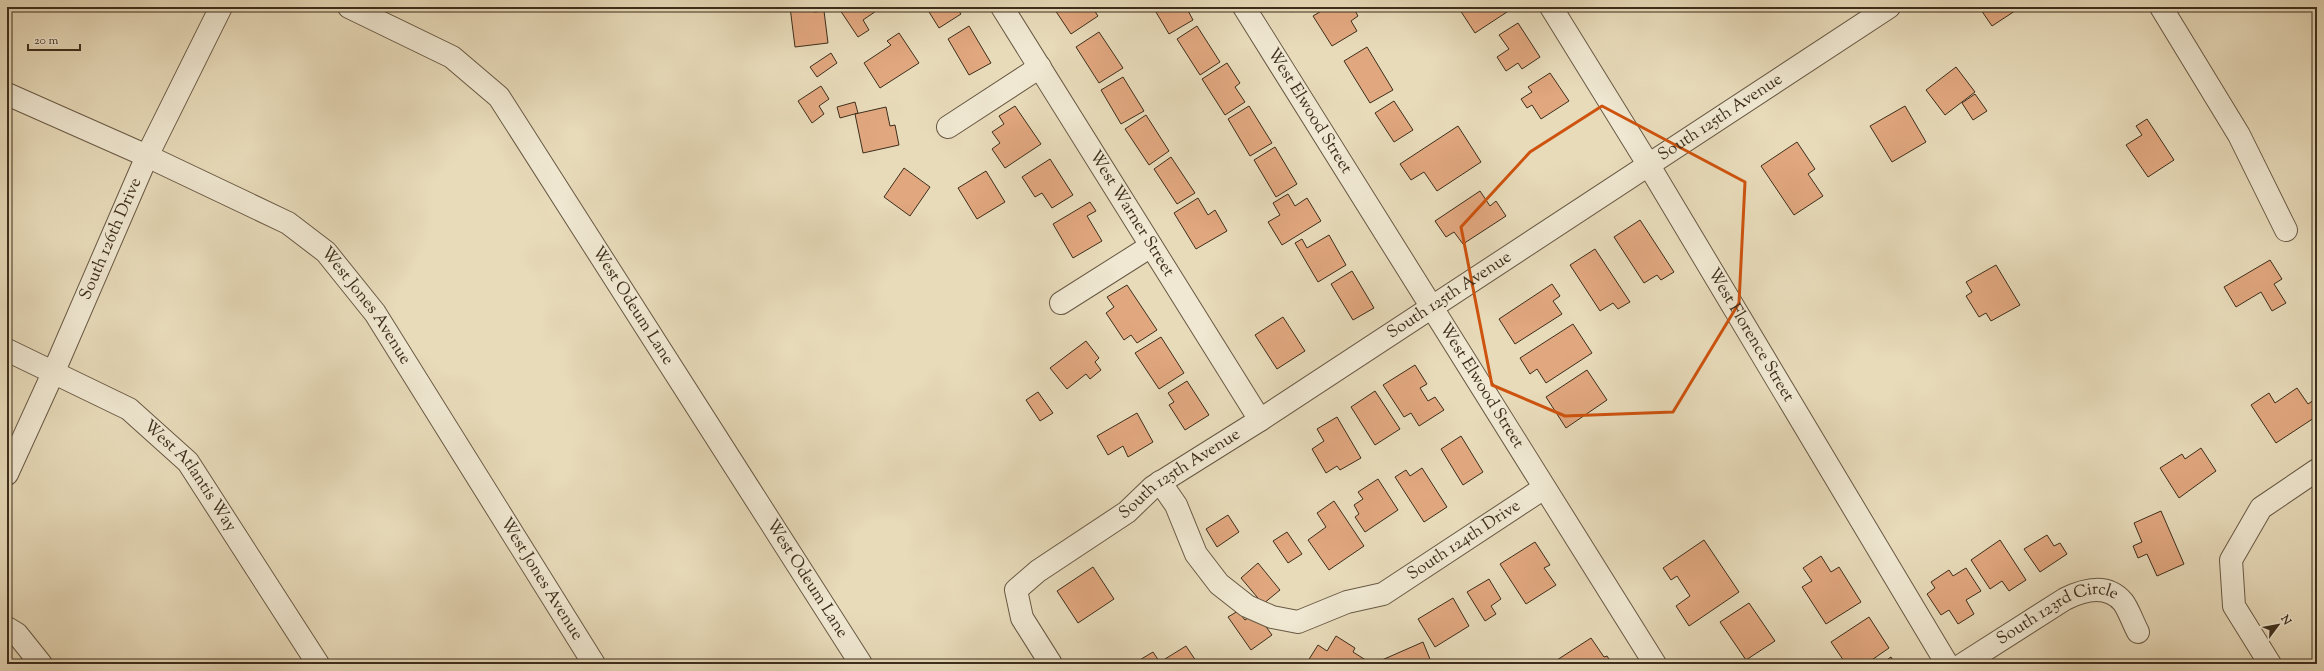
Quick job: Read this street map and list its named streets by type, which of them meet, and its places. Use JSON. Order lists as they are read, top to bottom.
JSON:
{
  "streets": {
    "street": [
      "West Elwood Street",
      "South 125th Avenue",
      "West Warner Street",
      "South 126th Drive",
      "West Odeum Lane",
      "West Jones Avenue",
      "West Florence Street",
      "West Atlantis Way",
      "South 124th Drive",
      "South 123rd Circle"
    ]
  },
  "crossings": [
    ["West Elwood Street", "South 125th Avenue"],
    ["West Elwood Street", "South 124th Drive"],
    ["South 125th Avenue", "West Warner Street"],
    ["South 125th Avenue", "West Florence Street"],
    ["South 125th Avenue", "South 124th Drive"],
    ["South 126th Drive", "West Jones Avenue"],
    ["South 126th Drive", "West Atlantis Way"]
  ],
  "scale_bar": "20 m",
  "north": "top right"
}
